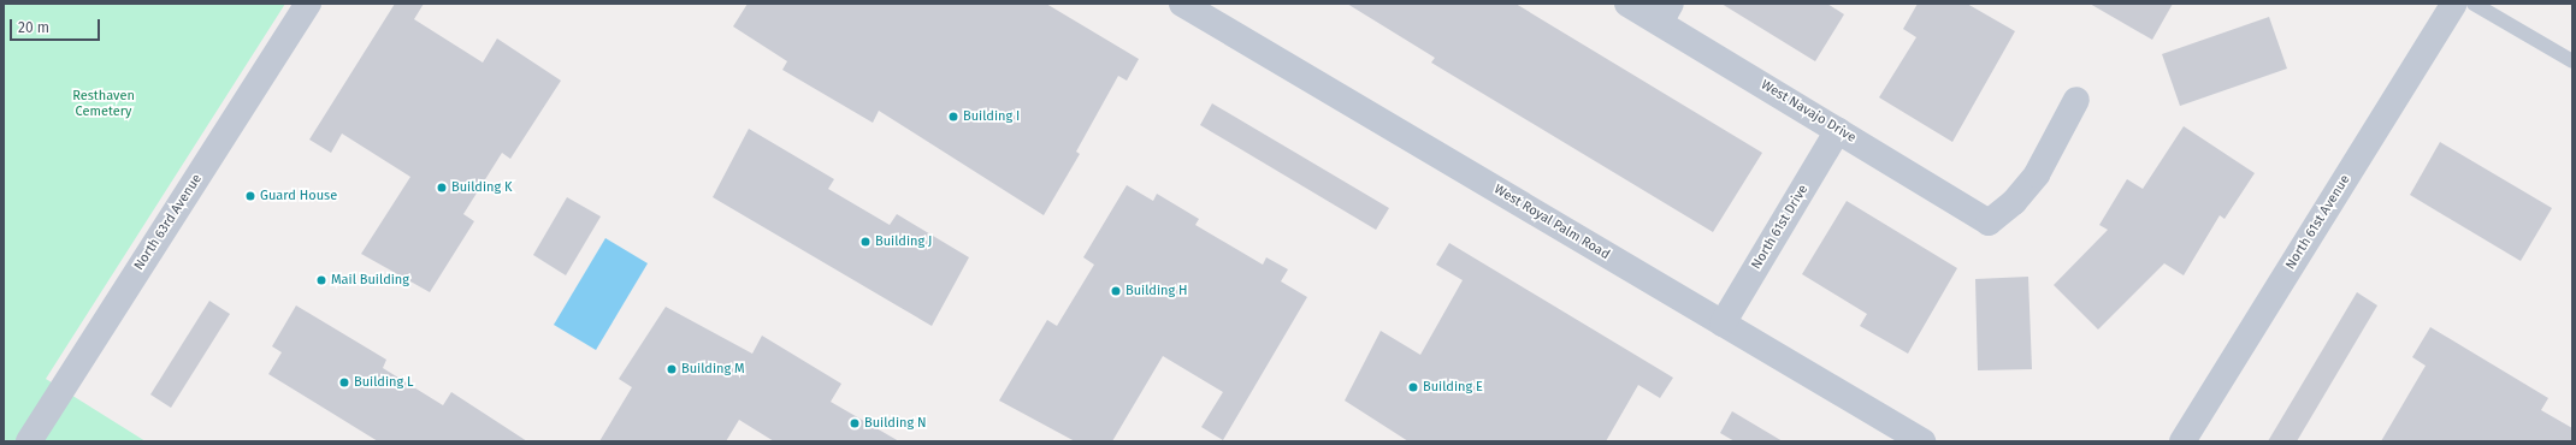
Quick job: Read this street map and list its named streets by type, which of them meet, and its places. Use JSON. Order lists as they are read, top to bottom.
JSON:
{
  "streets": {
    "street": [
      "West Navajo Drive",
      "North 63rd Avenue",
      "West Royal Palm Road",
      "North 61st Avenue",
      "North 61st Drive"
    ]
  },
  "crossings": [
    ["West Navajo Drive", "North 61st Drive"],
    ["West Royal Palm Road", "North 61st Drive"]
  ],
  "parks": ["Resthaven Cemetery"],
  "places": [
    "Building I",
    "Building K",
    "Guard House",
    "Building J",
    "Mail Building",
    "Building H",
    "Building M",
    "Building L",
    "Building E",
    "Building N"
  ],
  "scale_bar": "20 m"
}
